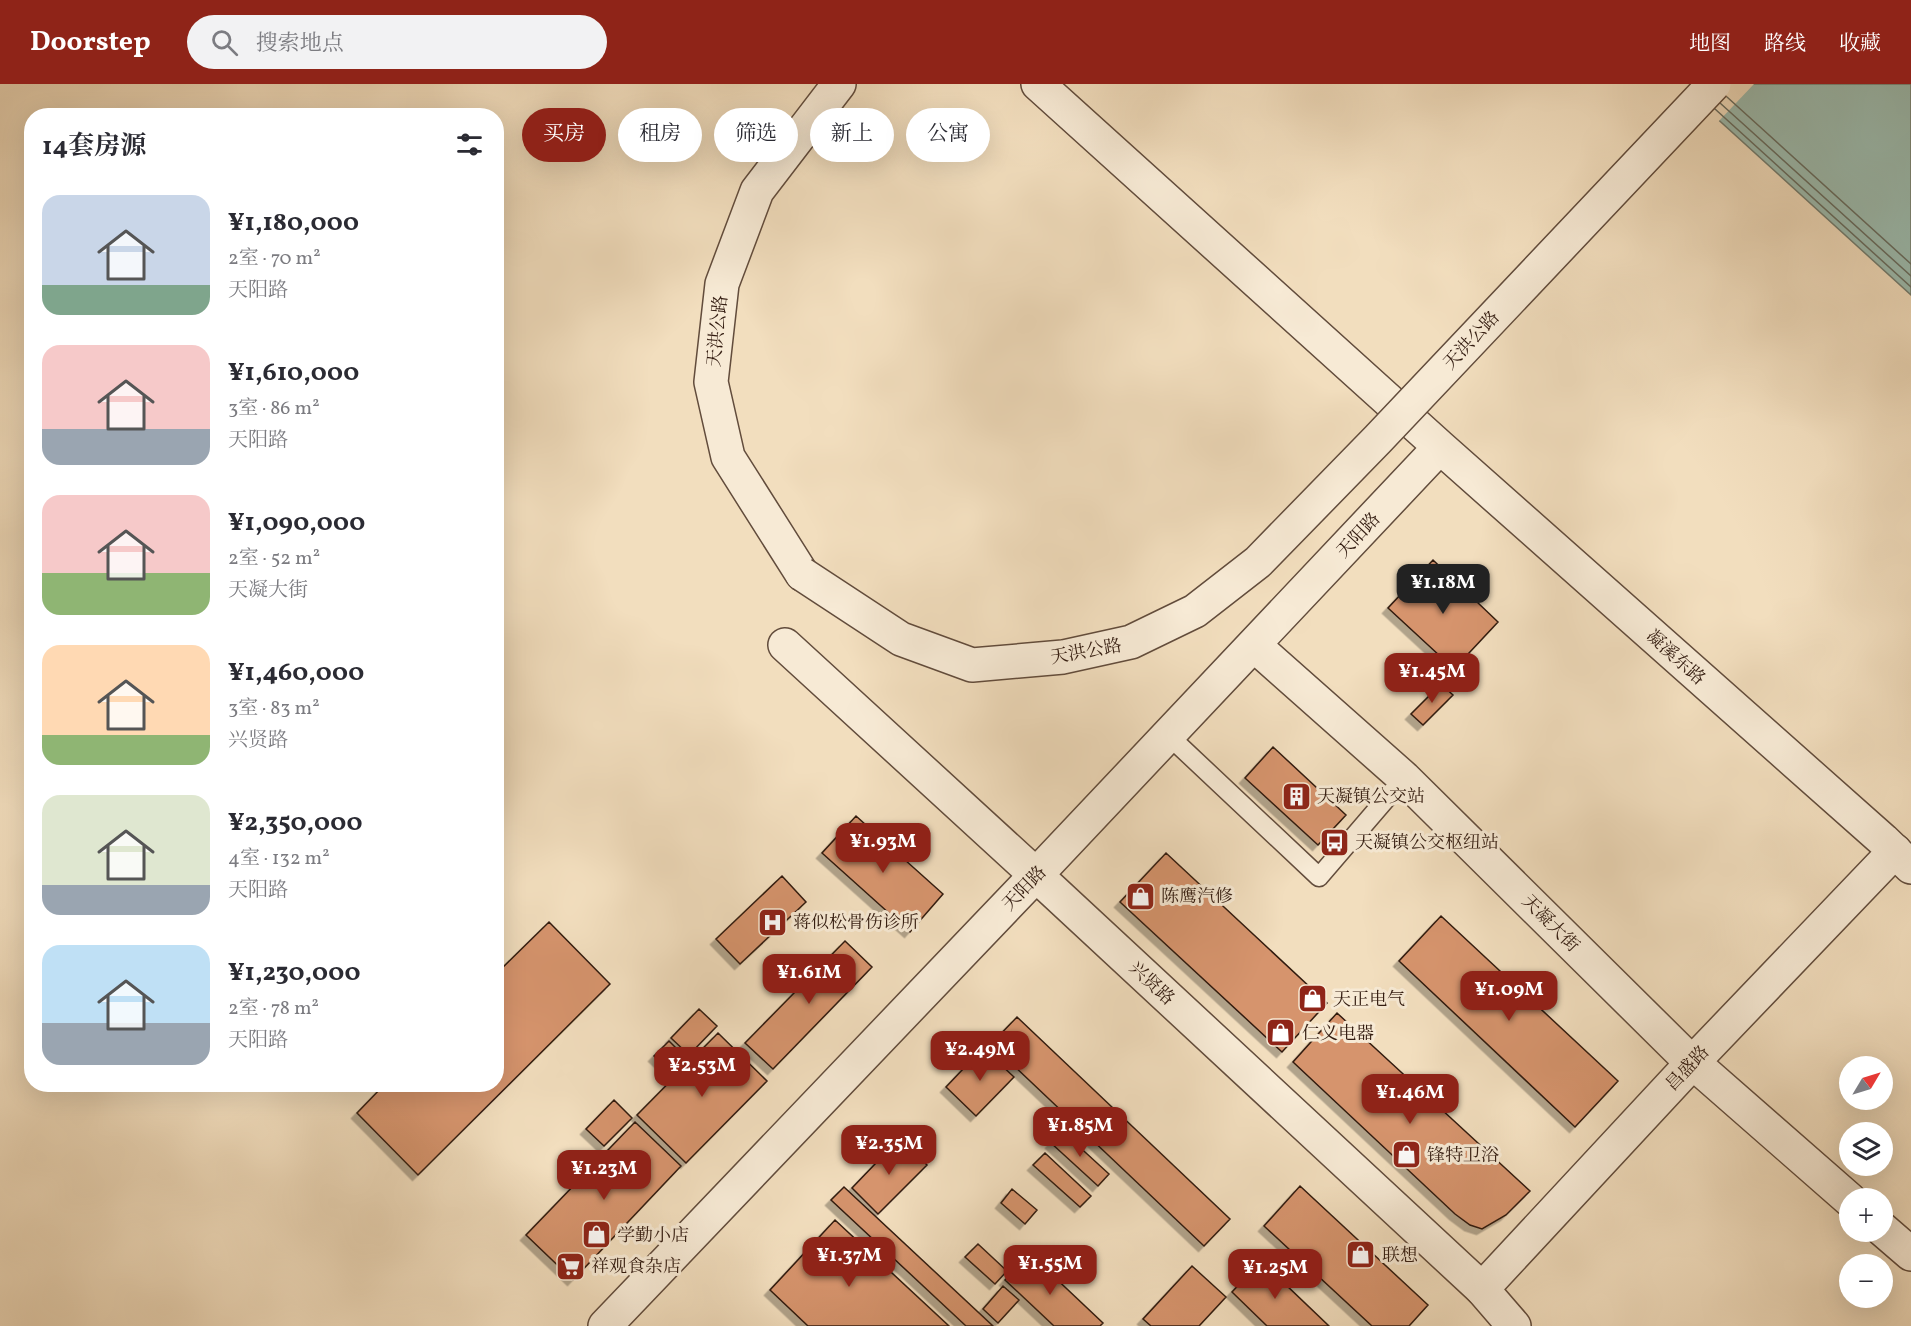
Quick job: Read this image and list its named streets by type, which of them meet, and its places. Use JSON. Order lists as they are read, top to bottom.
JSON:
{
  "streets": {
    "street": [
      "天洪公路",
      "天阳路",
      "凝溪东路",
      "天凝大街",
      "兴贤路",
      "昌盛路"
    ]
  },
  "crossings": [
    ["天阳路", "凝溪东路"],
    ["天阳路", "天凝大街"],
    ["天阳路", "兴贤路"],
    ["凝溪东路", "昌盛路"],
    ["天凝大街", "昌盛路"],
    ["兴贤路", "昌盛路"]
  ],
  "places": {
    "building": ["天凝镇公交站"],
    "bus stop": ["天凝镇公交枢纽站"],
    "shop": [
      "陈鹰汽修",
      "天正电气",
      "仁义电器",
      "锋特卫浴",
      "学勤小店",
      "联想"
    ],
    "hospital": ["蒋似松骨伤诊所"],
    "supermarket": ["祥观食杂店"]
  },
  "north": "top right",
  "page": {
    "header": "Doorstep",
    "search": "搜索地点",
    "nav": ["地图", "路线", "收藏"],
    "chip": [
      "买房",
      "租房",
      "筛选",
      "新上",
      "公寓"
    ],
    "heading": "14套房源",
    "list": [
      {
        "name": "¥1,180,000",
        "note": "2室 · 70 m² · 天阳路"
      },
      {
        "name": "¥1,610,000",
        "note": "3室 · 86 m² · 天阳路"
      },
      {
        "name": "¥1,090,000",
        "note": "2室 · 52 m² · 天凝大街"
      },
      {
        "name": "¥1,460,000",
        "note": "3室 · 83 m² · 兴贤路"
      },
      {
        "name": "¥2,350,000",
        "note": "4室 · 132 m² · 天阳路"
      },
      {
        "name": "¥1,230,000",
        "note": "2室 · 78 m² · 天阳路"
      }
    ],
    "price": [
      "¥1.18M",
      "¥1.45M",
      "¥1.93M",
      "¥1.61M",
      "¥1.09M",
      "¥2.49M",
      "¥2.53M",
      "¥1.46M",
      "¥1.85M",
      "¥2.35M",
      "¥1.23M",
      "¥1.37M",
      "¥1.55M",
      "¥1.25M"
    ],
    "map_buttons": ["+", "−"]
  }
}
